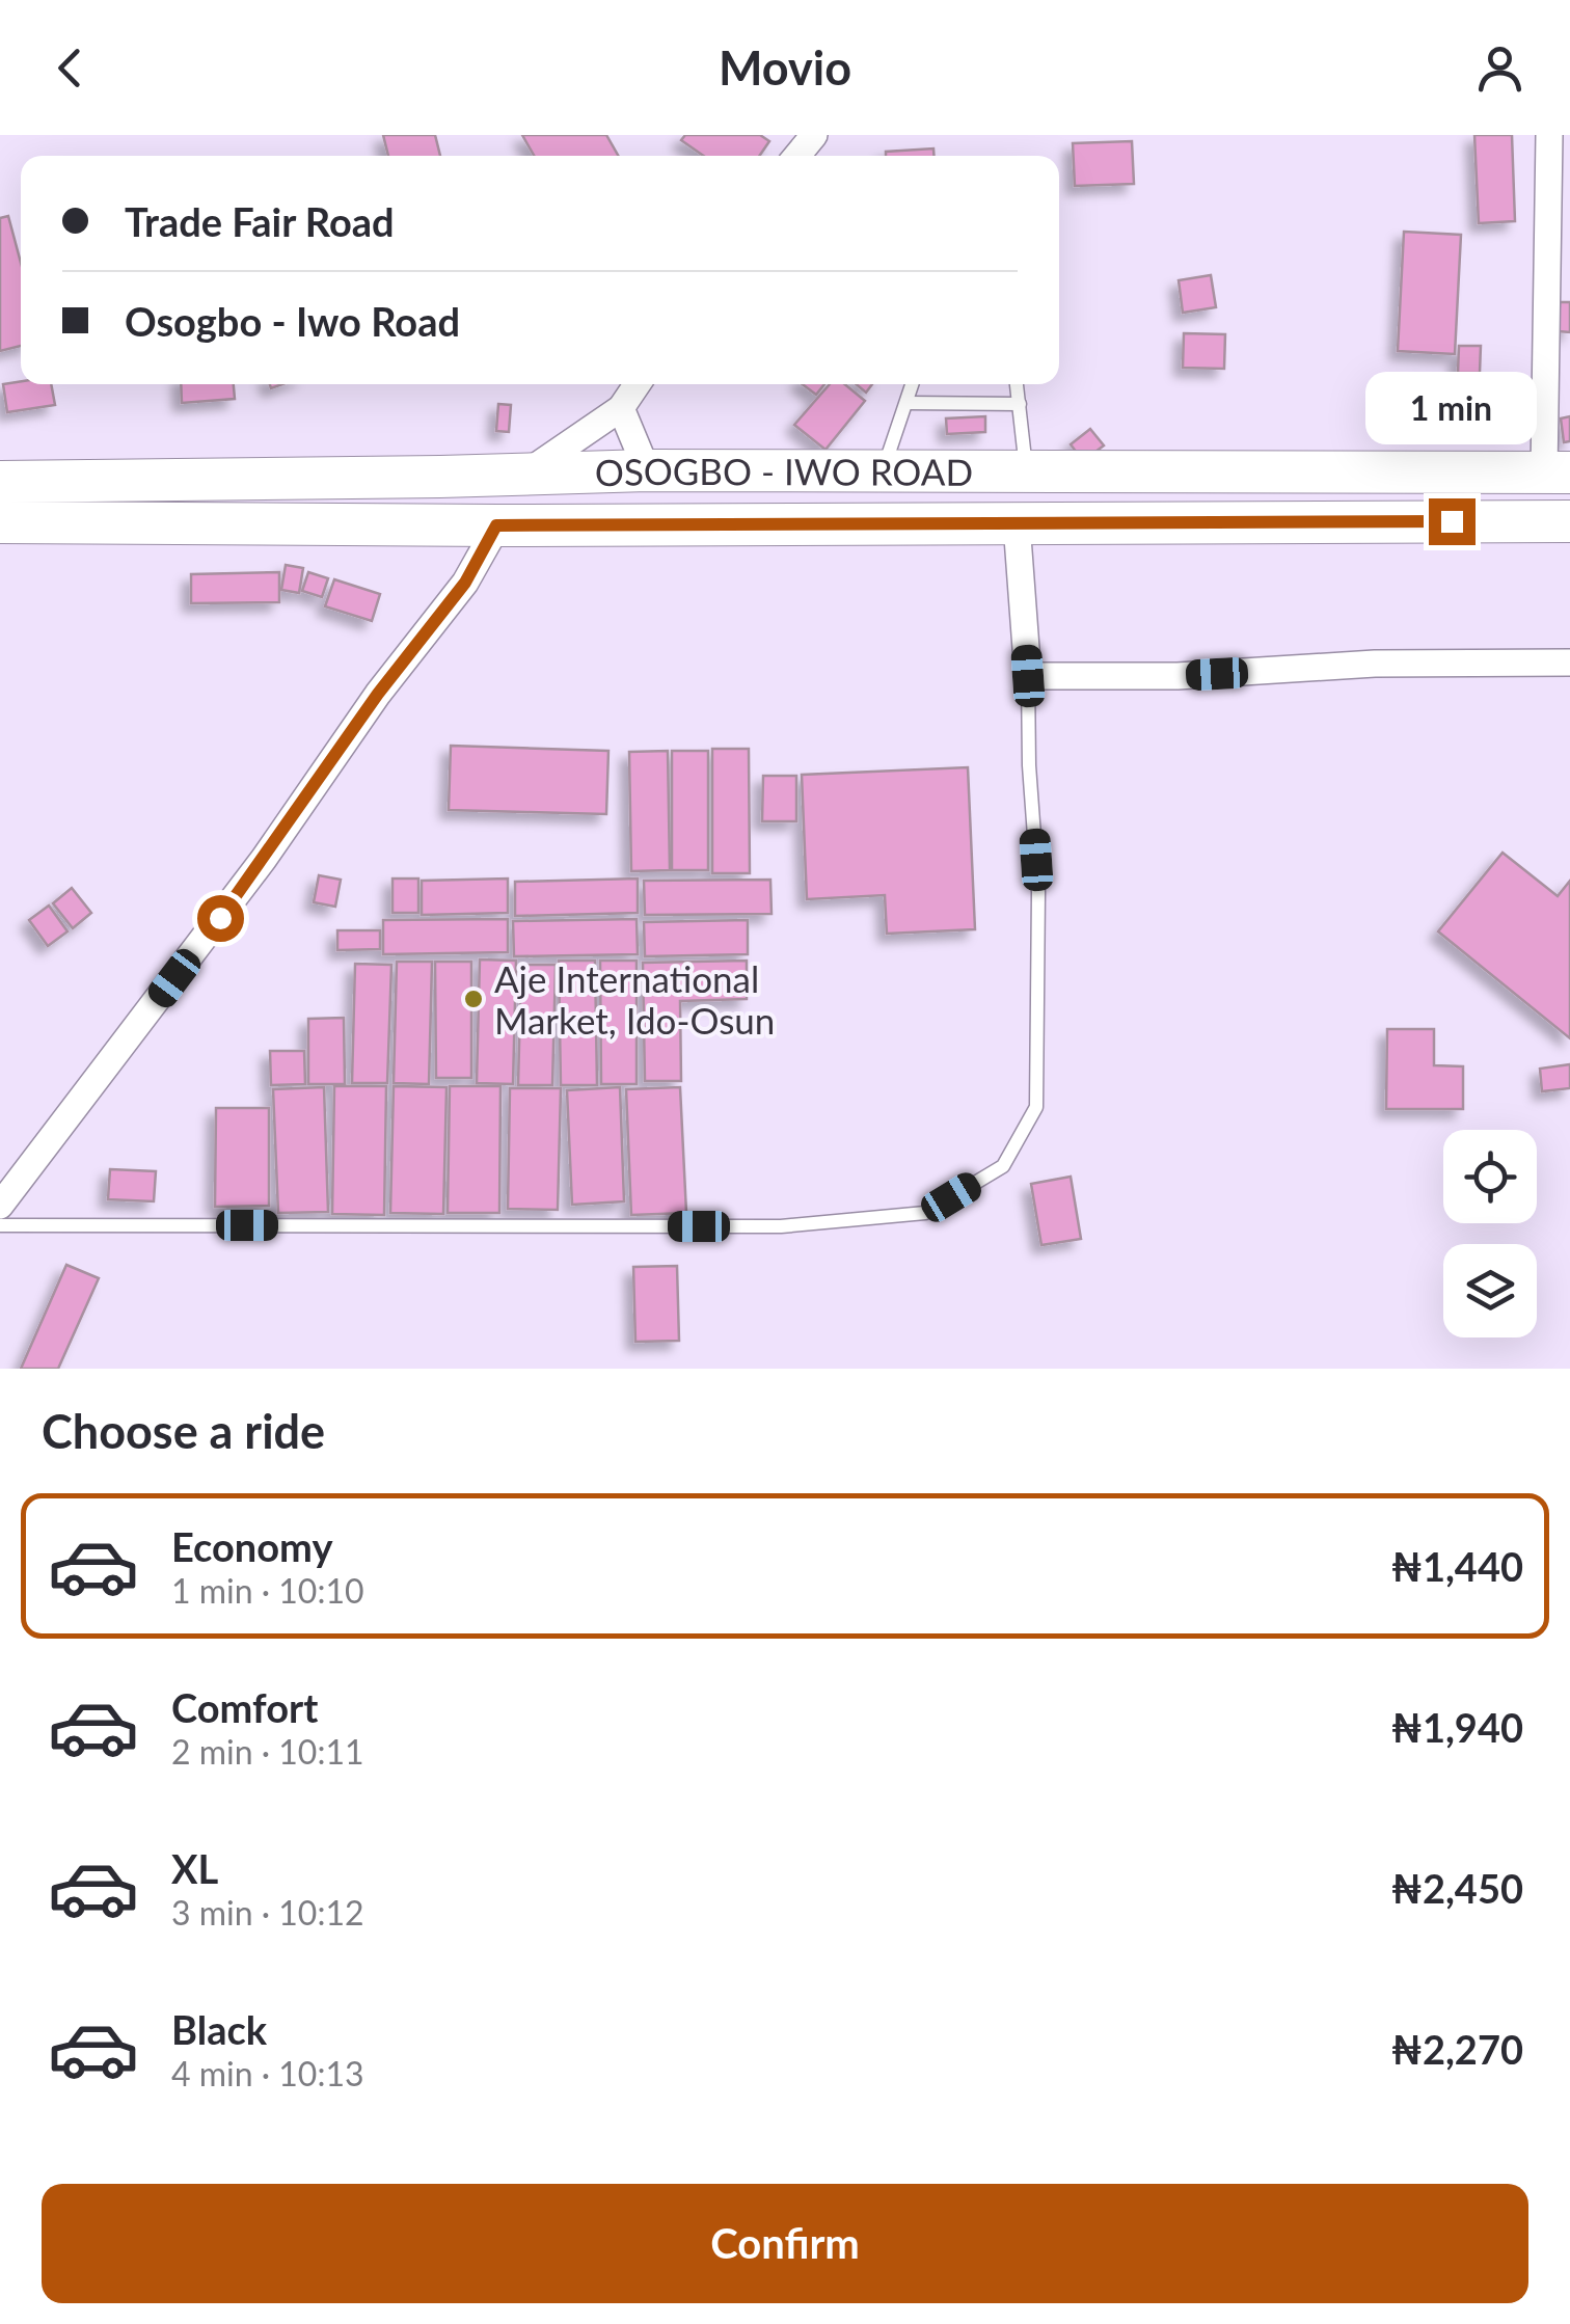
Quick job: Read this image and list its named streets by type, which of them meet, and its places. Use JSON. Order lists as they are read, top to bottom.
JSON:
{
  "streets": {
    "main road": ["OSOGBO - IWO ROAD"]
  },
  "places": ["Aje International Market, Ido-Osun"],
  "page": {
    "header": "Movio",
    "banner": ["Trade Fair Road", "Osogbo - Iwo Road"],
    "bubble": "1 min",
    "heading": "Choose a ride",
    "list": [
      {
        "name": "Economy",
        "note": "1 min · 10:10",
        "value": "₦1,440"
      },
      {
        "name": "Comfort",
        "note": "2 min · 10:11",
        "value": "₦1,940"
      },
      {
        "name": "XL",
        "note": "3 min · 10:12",
        "value": "₦2,450"
      },
      {
        "name": "Black",
        "note": "4 min · 10:13",
        "value": "₦2,270"
      }
    ],
    "buttons": "Confirm"
  }
}
